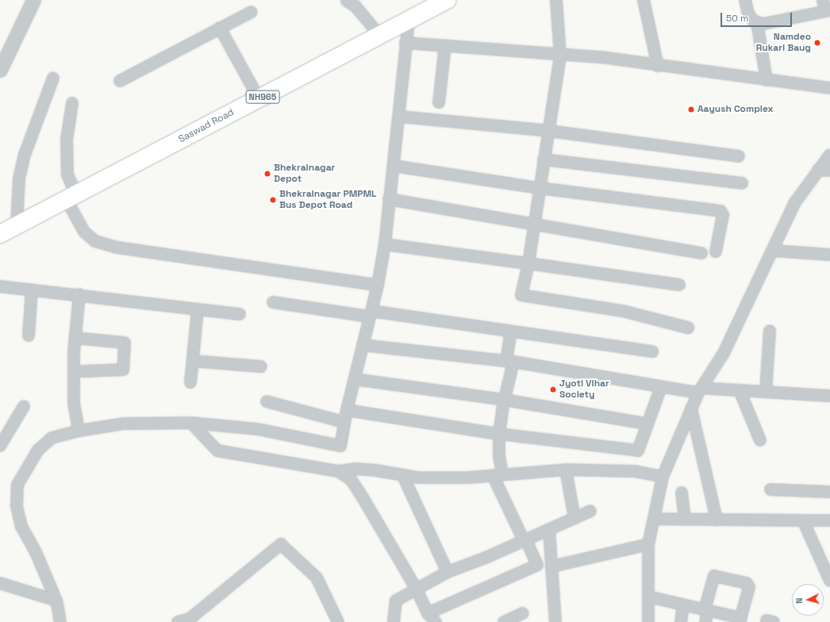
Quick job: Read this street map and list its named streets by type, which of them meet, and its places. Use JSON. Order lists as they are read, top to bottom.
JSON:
{
  "streets": {
    "highway": ["NH965", "Saswad Road"]
  },
  "places": [
    "Namdeo Rukari Baug",
    "Aayush Complex",
    "Bhekrainagar Depot",
    "Bhekrainagar PMPML Bus Depot Road",
    "Jyoti Vihar Society"
  ],
  "scale_bar": "50 m",
  "north": "left"
}
